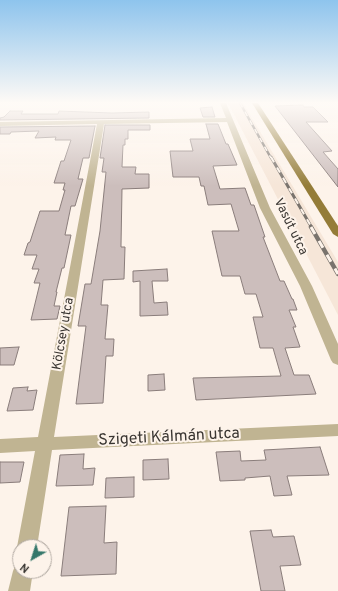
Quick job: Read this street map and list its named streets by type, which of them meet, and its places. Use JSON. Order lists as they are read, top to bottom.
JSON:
{
  "streets": {
    "street": ["Vasút utca", "Kölcsey utca", "Szigeti Kálmán utca"]
  },
  "crossings": [
    ["Kölcsey utca", "Szigeti Kálmán utca"]
  ],
  "north": "bottom left"
}
